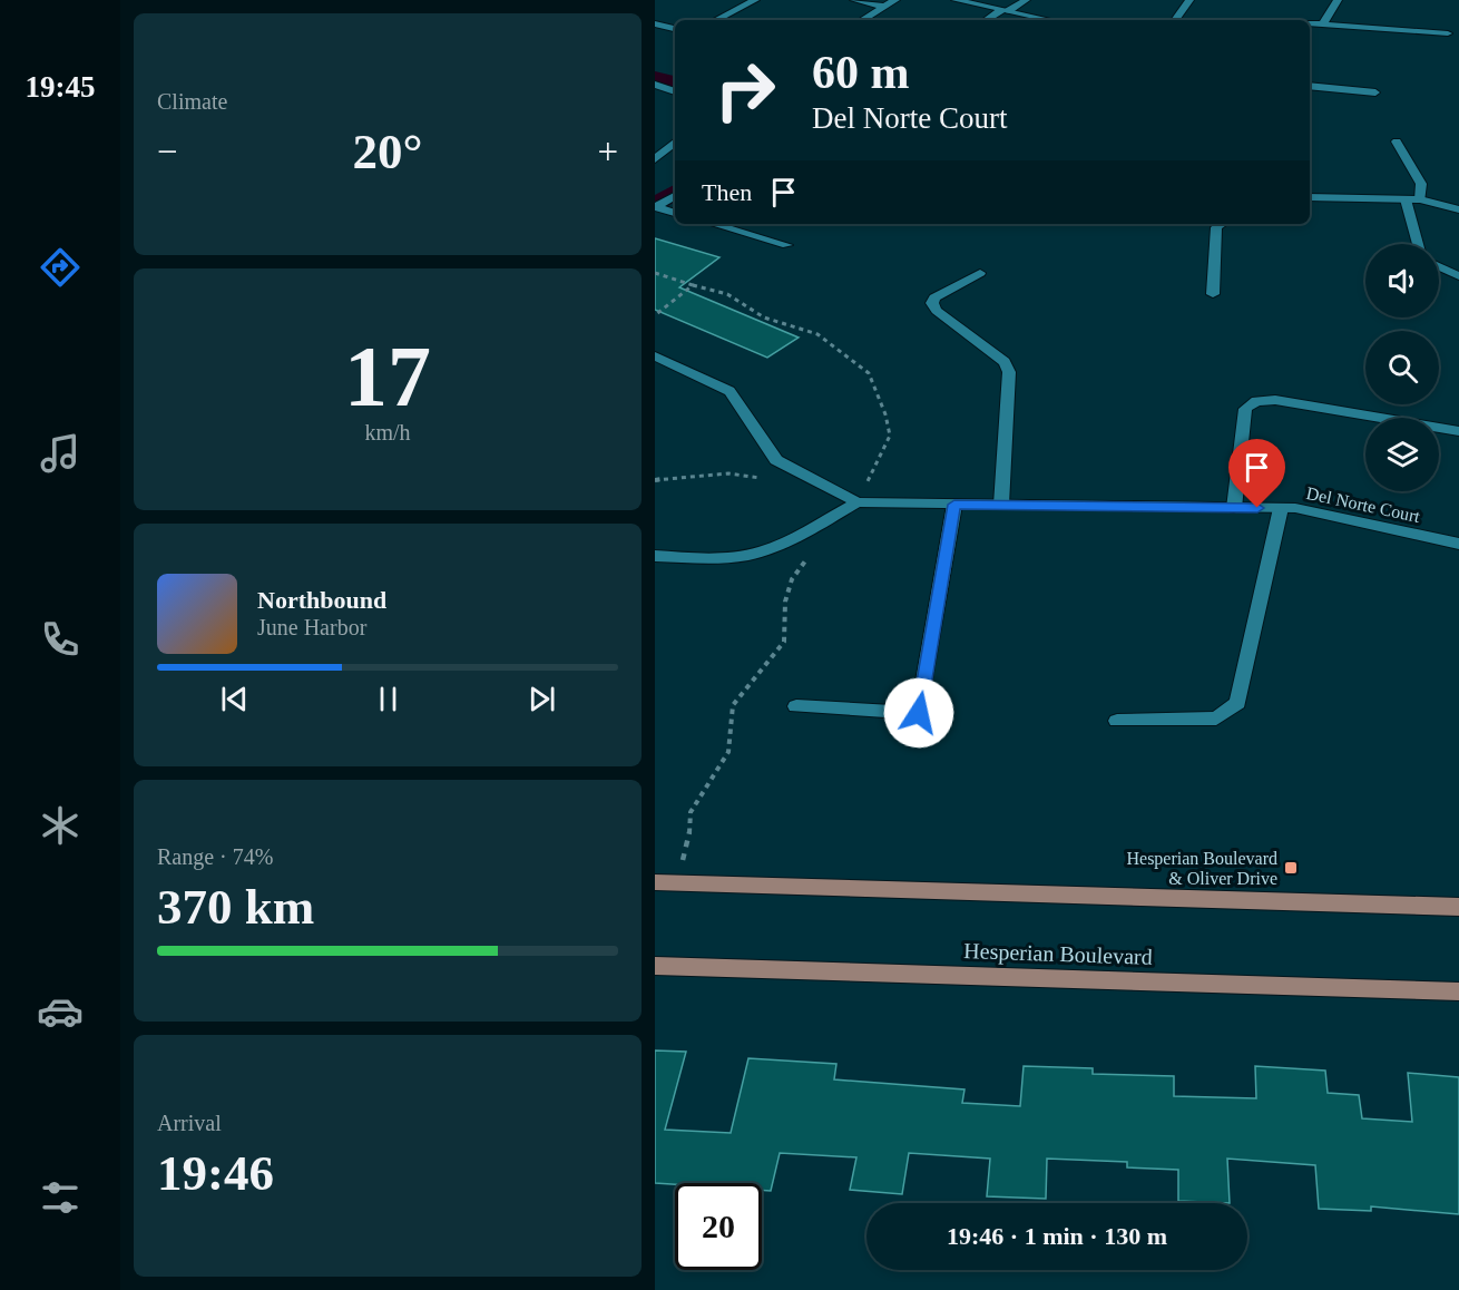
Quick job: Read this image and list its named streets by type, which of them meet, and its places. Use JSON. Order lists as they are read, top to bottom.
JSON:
{
  "streets": {
    "main road": ["Hesperian Boulevard"],
    "street": ["Del Norte Court"]
  },
  "places": {
    "transit": ["Hesperian Boulevard & Oliver Drive"]
  },
  "page": {
    "tabs": "19:45",
    "tile": [
      "Climate",
      ["17", "km/h"],
      ["Range · 74%", "370 km"],
      ["Arrival", "19:46"]
    ],
    "turn": ["60 m", "Del Norte Court"],
    "heat": ["−", "20°", "+"],
    "then": "Then",
    "song": ["Northbound", "June Harbor"],
    "limit": "20",
    "trip": "19:46 · 1 min · 130 m"
  }
}
